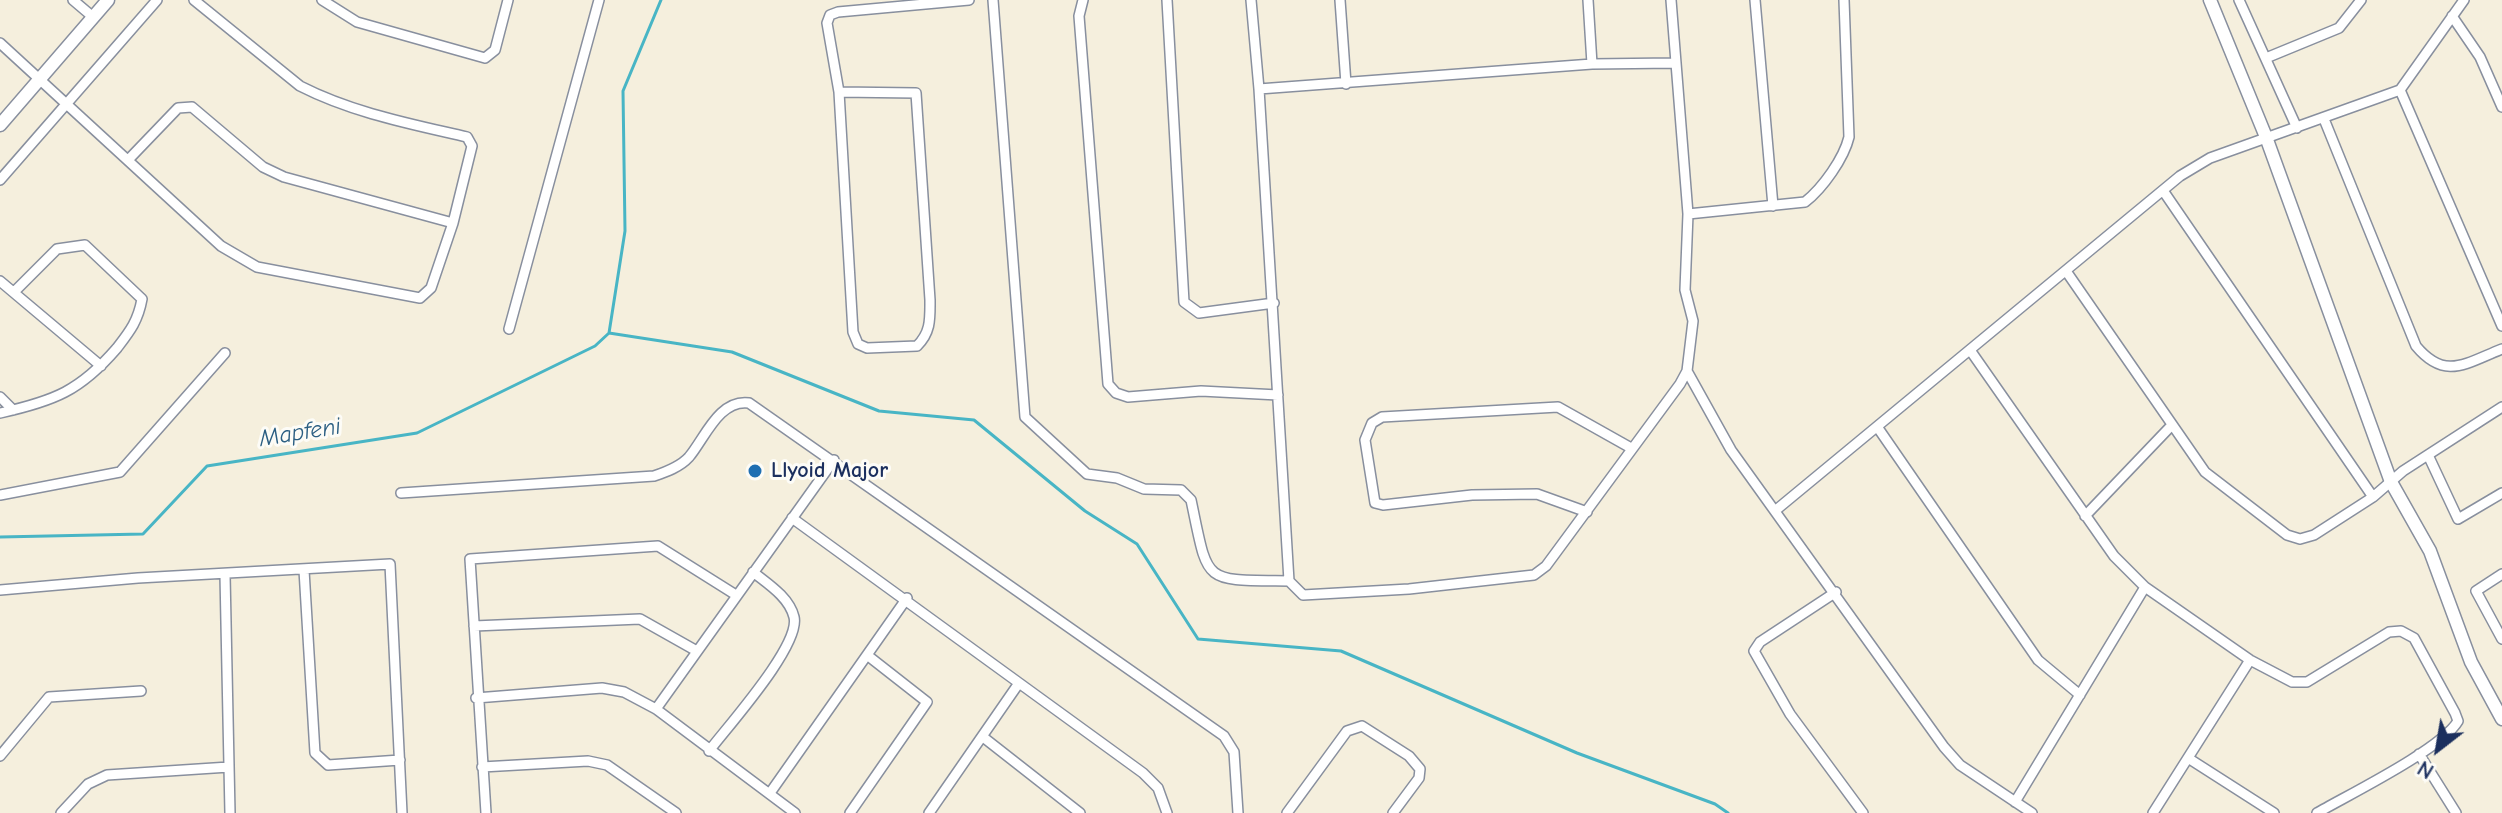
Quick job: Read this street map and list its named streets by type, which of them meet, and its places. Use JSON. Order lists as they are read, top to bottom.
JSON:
{
  "water": ["Mapfeni"],
  "places": ["Llyoid Major"],
  "north": "bottom left"
}
